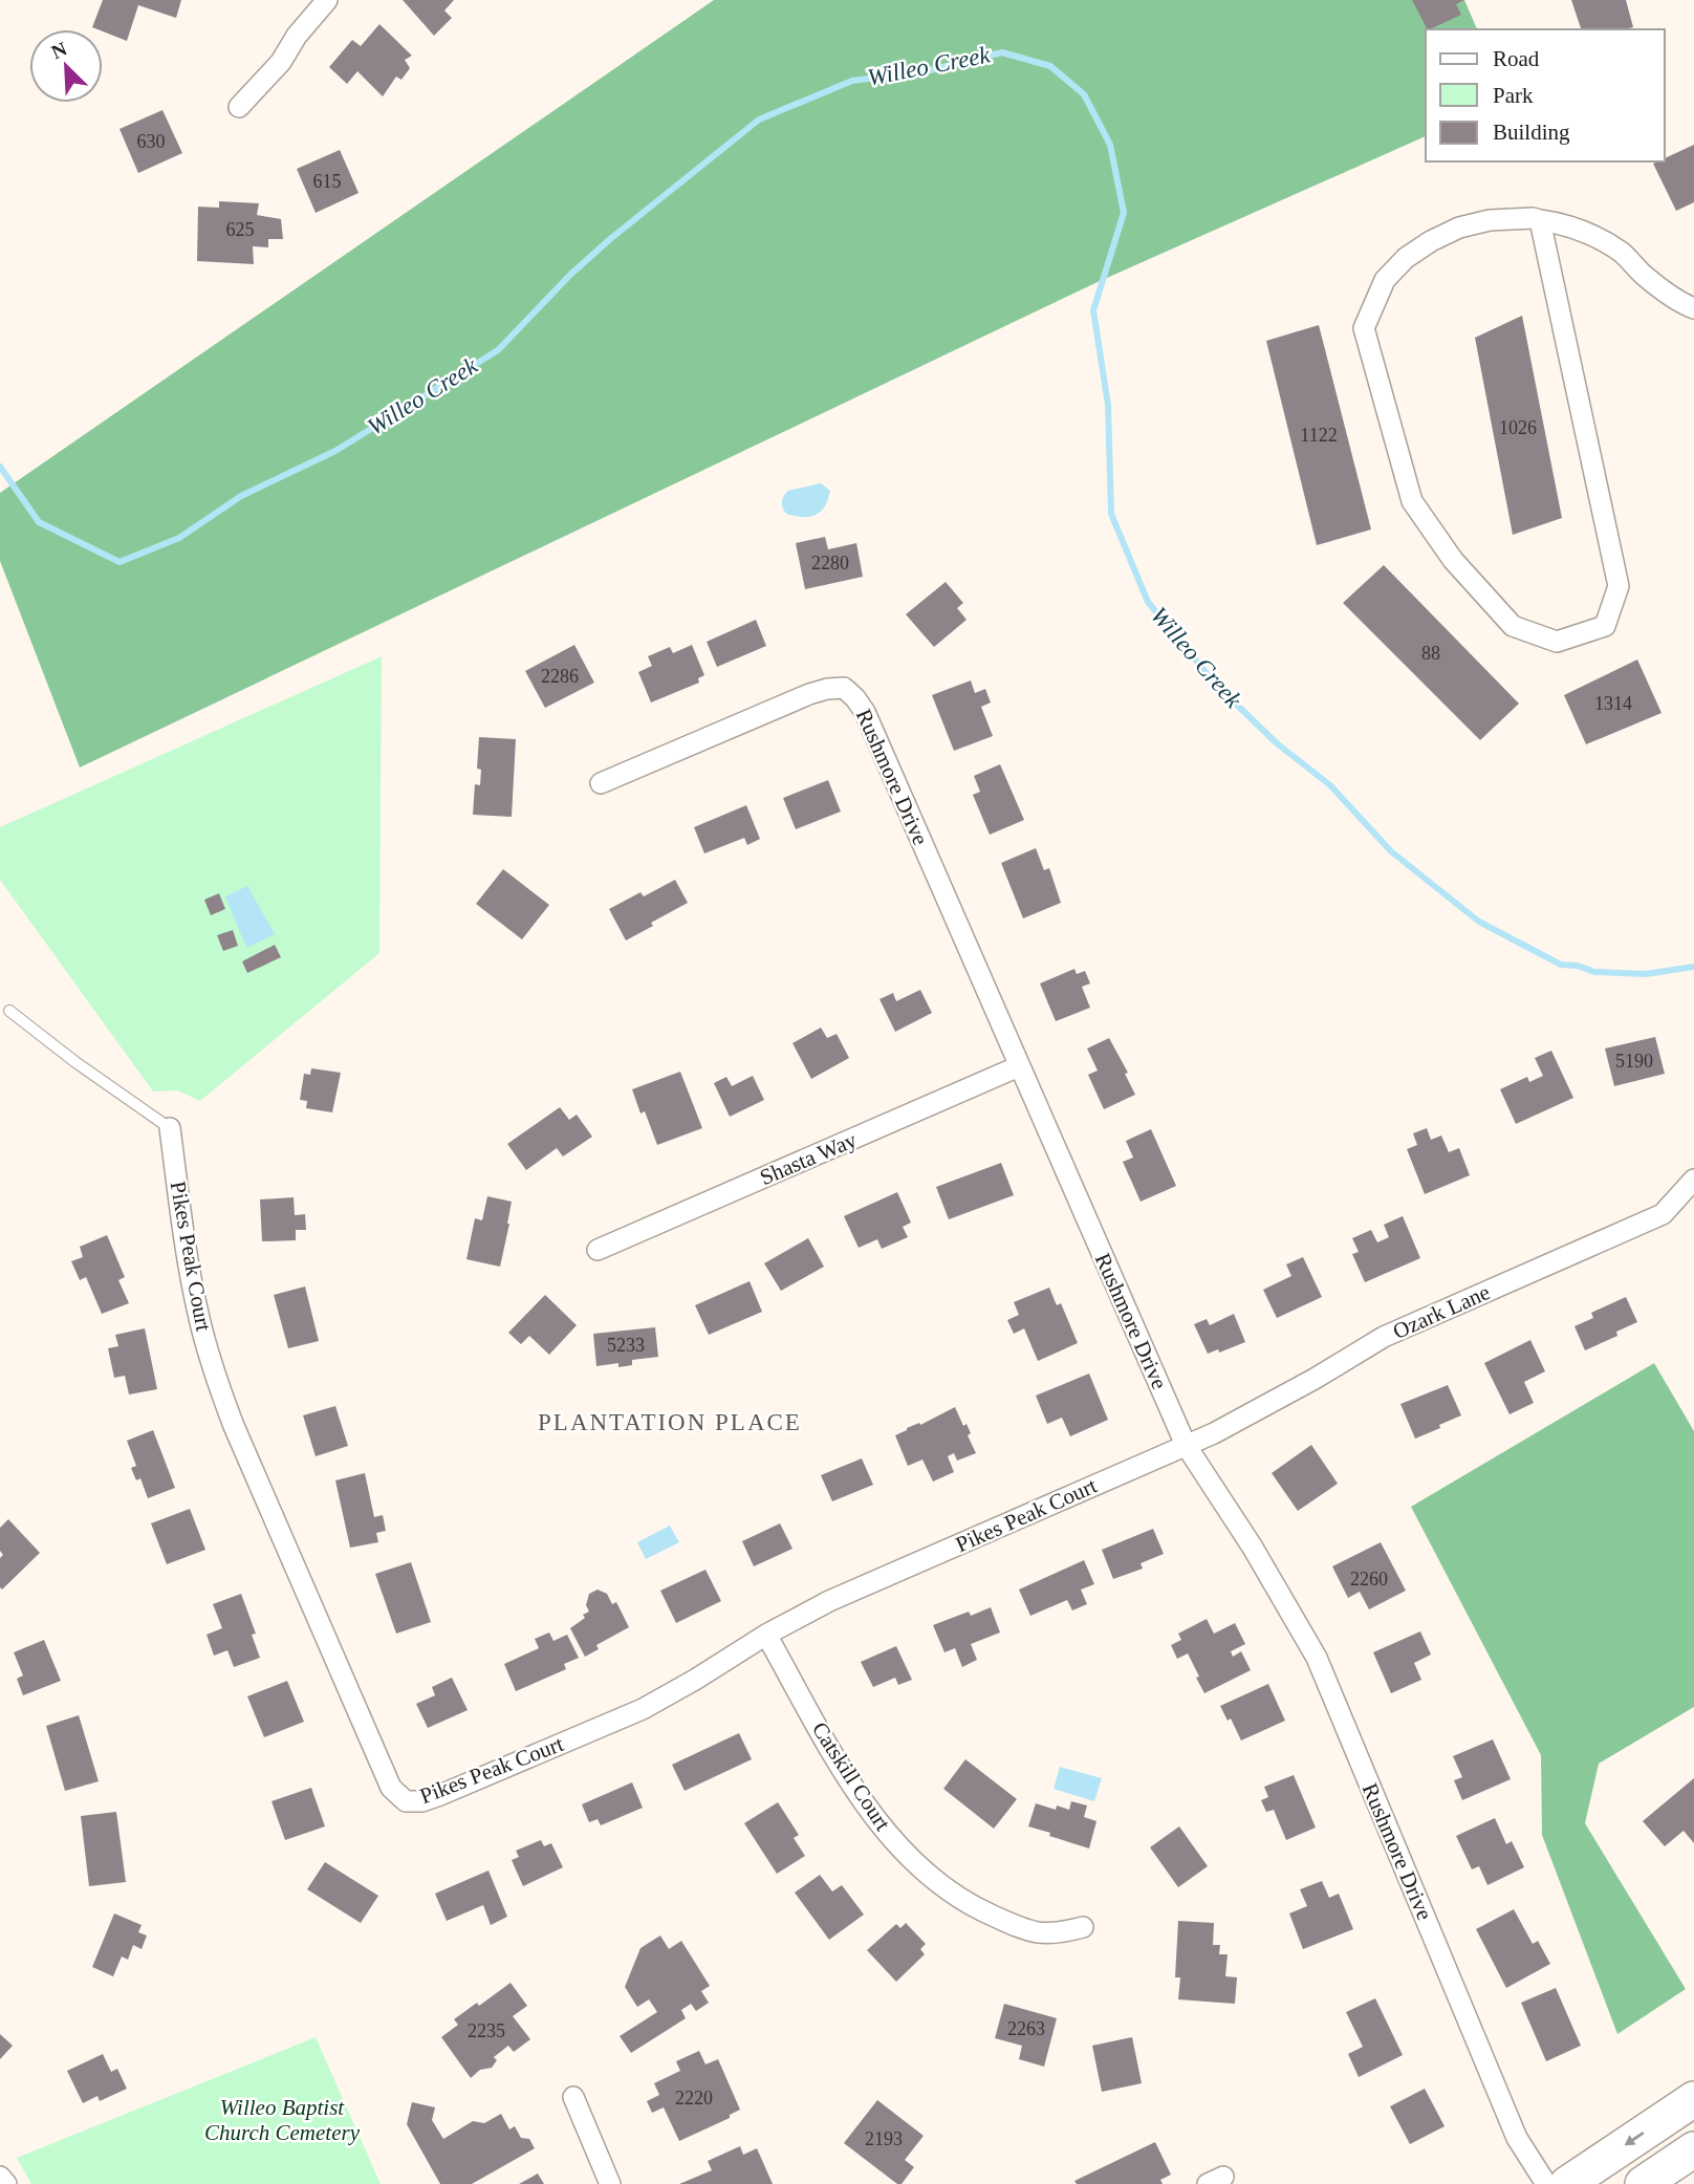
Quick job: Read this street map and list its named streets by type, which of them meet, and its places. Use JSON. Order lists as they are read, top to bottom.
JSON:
{
  "streets": {
    "street": [
      "Rushmore Drive",
      "Shasta Way",
      "Pikes Peak Court",
      "Ozark Lane",
      "Catskill Court"
    ]
  },
  "crossings": [
    ["Rushmore Drive", "Shasta Way"],
    ["Rushmore Drive", "Pikes Peak Court"],
    ["Rushmore Drive", "Ozark Lane"],
    ["Pikes Peak Court", "Ozark Lane"],
    ["Pikes Peak Court", "Catskill Court"]
  ],
  "districts": ["PLANTATION PLACE"],
  "water": ["Willeo Creek"],
  "parks": ["Willeo Baptist Church Cemetery"],
  "house_numbers": [
    "630",
    "615",
    "625",
    "1026",
    "1122",
    "2280",
    "88",
    "2286",
    "1314",
    "5190",
    "5233",
    "2260",
    "2263",
    "2235",
    "2220",
    "2193"
  ],
  "legend": ["Road", "Park", "Building"],
  "north": "top left"
}
